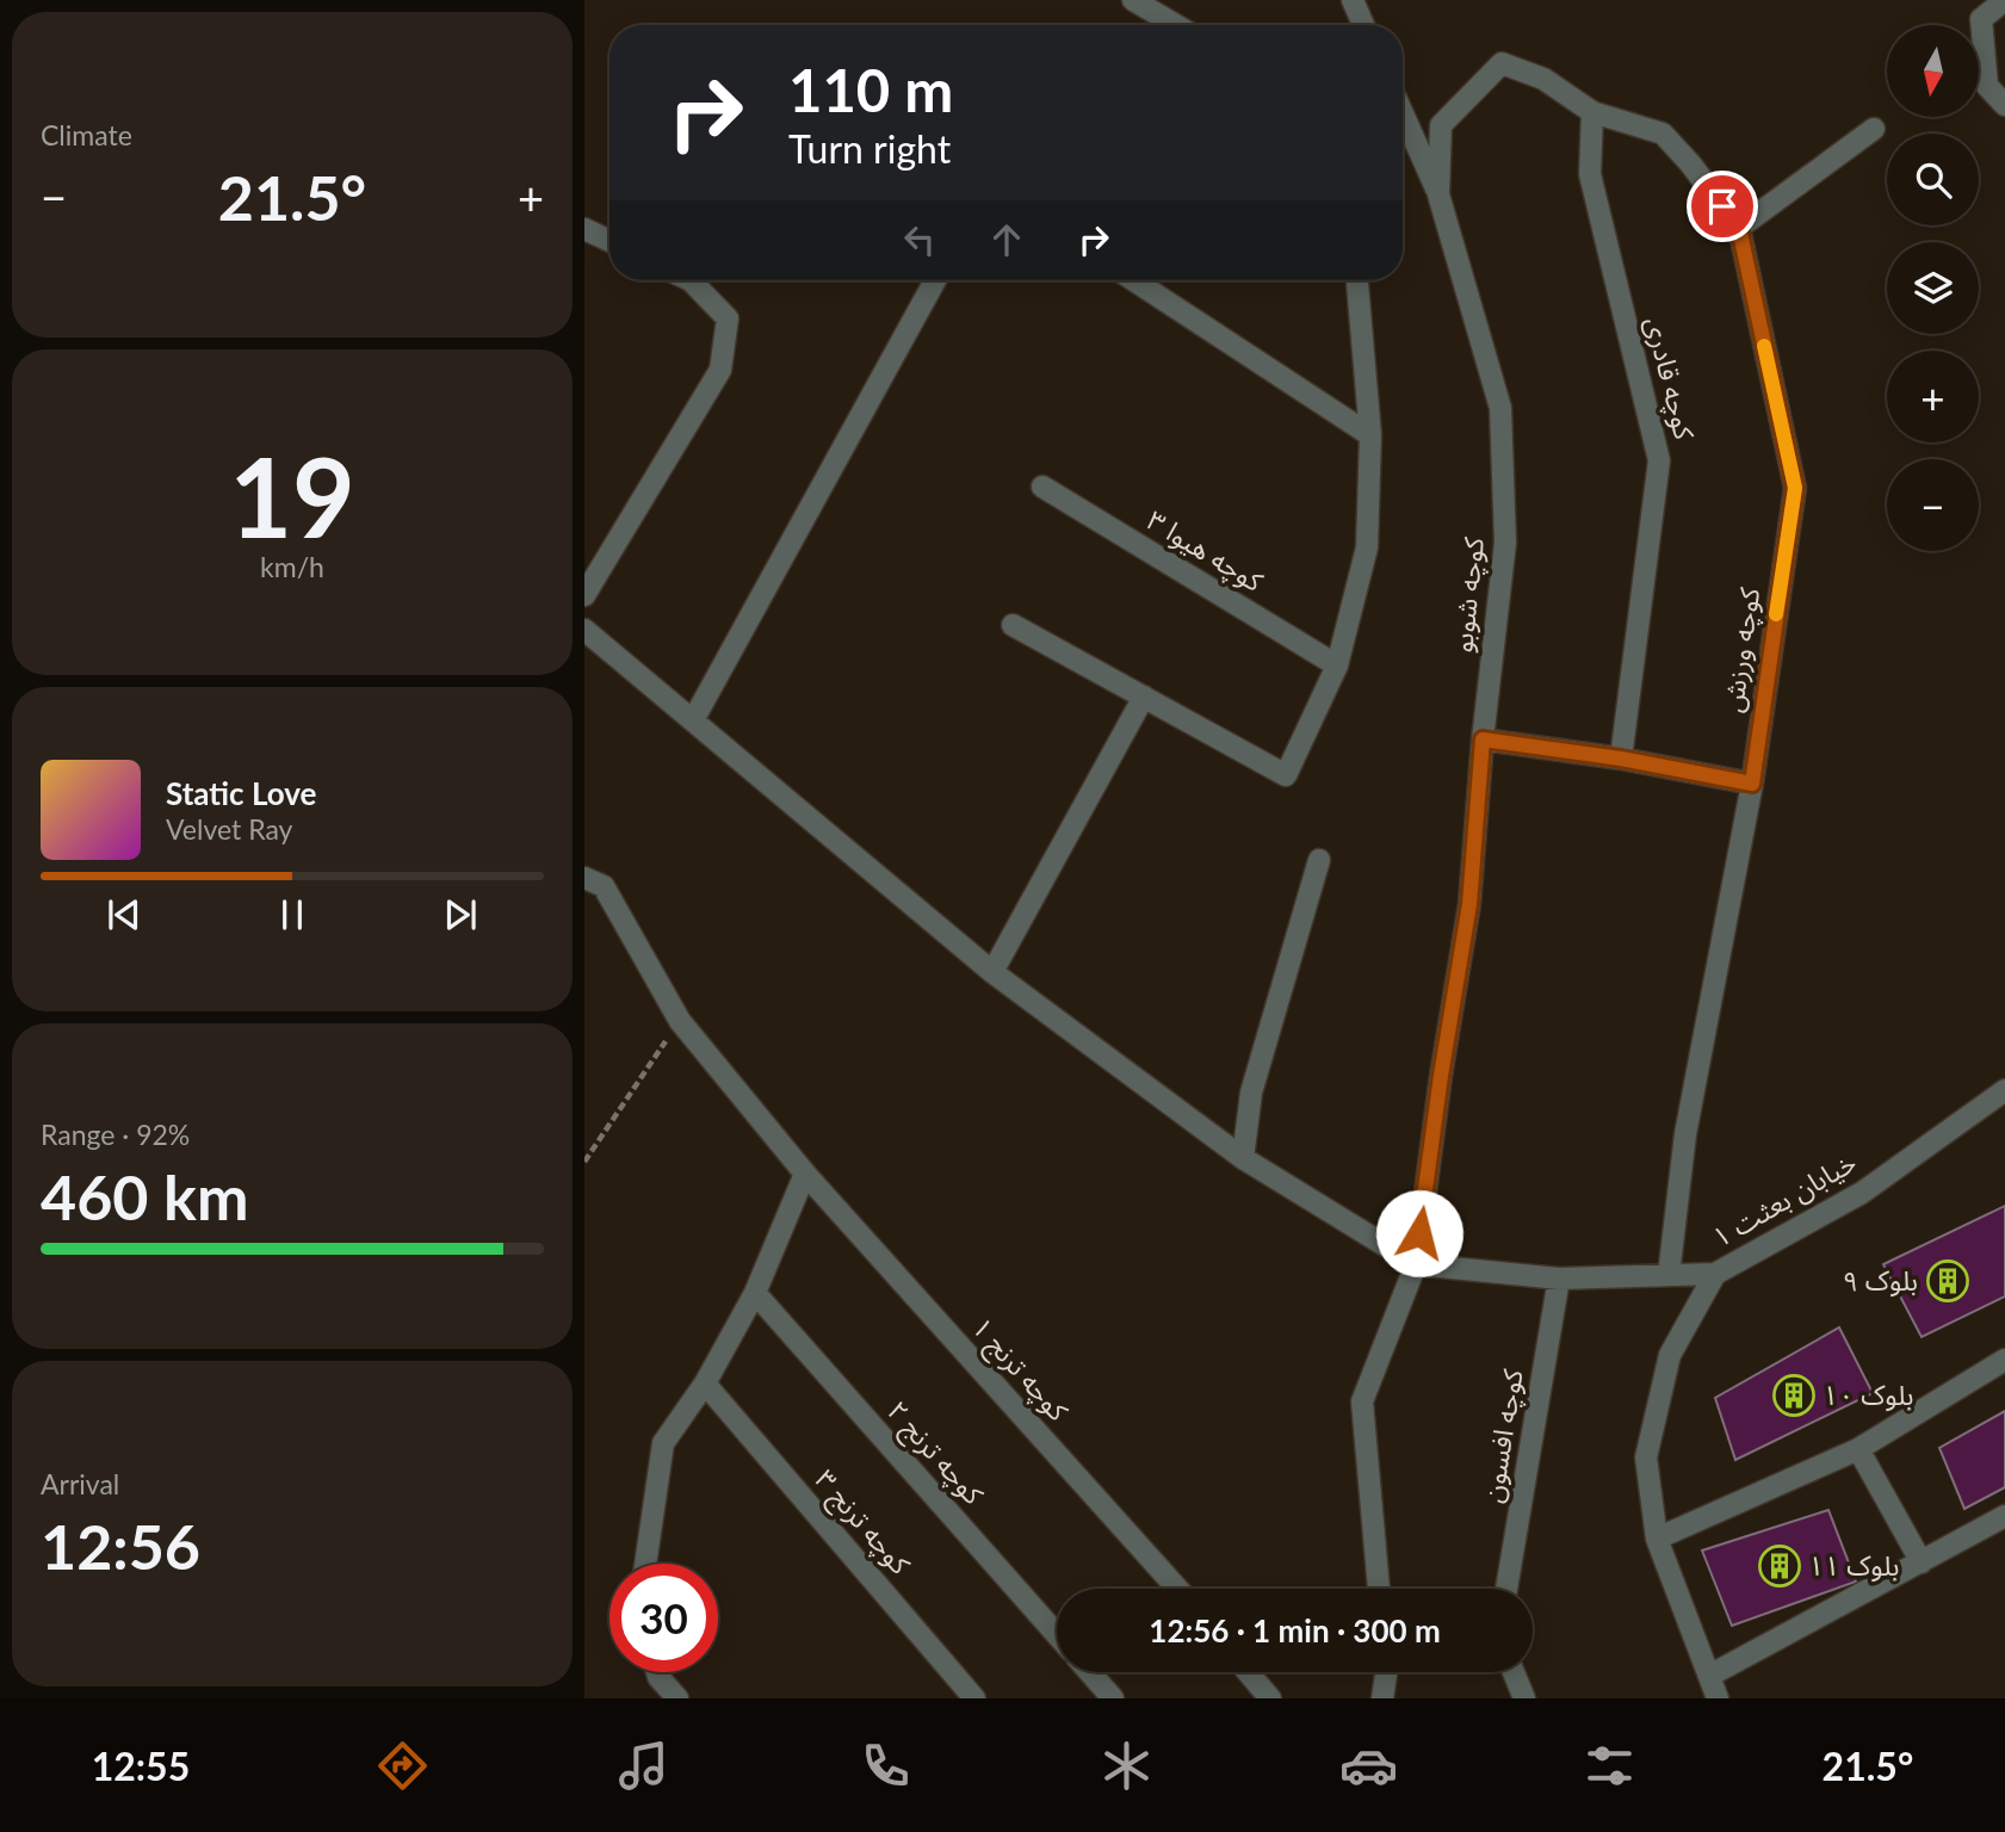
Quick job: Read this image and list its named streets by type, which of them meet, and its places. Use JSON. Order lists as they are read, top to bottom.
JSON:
{
  "streets": {
    "street": [
      "کوچه قادری",
      "کوچه هیوا ۳",
      "کوچه شوبو",
      "کوچه ورزش",
      "خیابان بعثت ۱",
      "کوچه ترنج ۱",
      "کوچه افسون",
      "کوچه ترنج ۲",
      "کوچه ترنج ۳"
    ]
  },
  "crossings": [
    ["کوچه قادری", "کوچه شوبو"],
    ["کوچه قادری", "کوچه ورزش"],
    ["کوچه شوبو", "کوچه ورزش"]
  ],
  "places": {
    "building": ["بلوک ۹", "بلوک ۱۰", "بلوک ۱۱"]
  },
  "north": "bottom",
  "page": {
    "tile": [
      "Climate",
      ["19", "km/h"],
      ["Range · 92%", "460 km"],
      ["Arrival", "12:56"]
    ],
    "map_buttons": ["+", "−"],
    "turn": ["110 m", "Turn right"],
    "heat": ["−", "21.5°", "+"],
    "song": ["Static Love", "Velvet Ray"],
    "limit": "30",
    "trip": "12:56 · 1 min · 300 m",
    "tabs": ["12:55", "21.5°"]
  }
}
